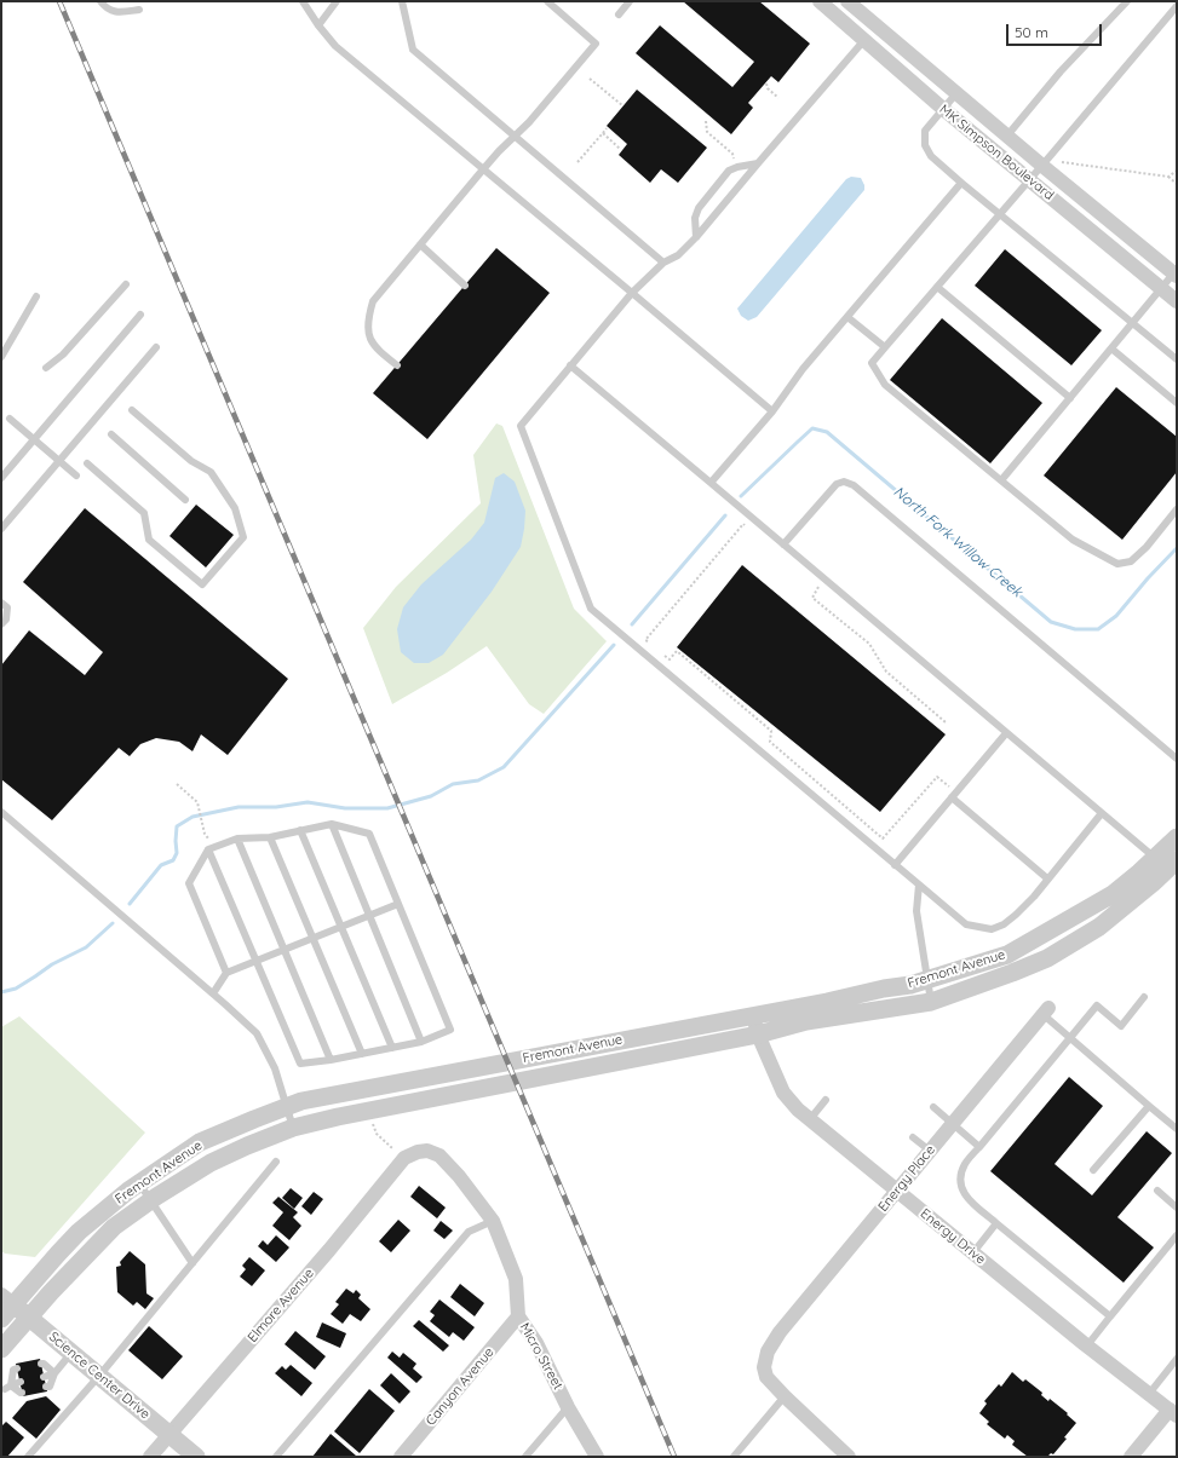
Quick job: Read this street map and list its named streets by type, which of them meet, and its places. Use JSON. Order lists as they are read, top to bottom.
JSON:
{
  "streets": {
    "street": [
      "MK Simpson Boulevard",
      "Fremont Avenue",
      "Energy Place",
      "Energy Drive",
      "Elmore Avenue",
      "Micro Street",
      "Science Center Drive",
      "Canyon Avenue"
    ]
  },
  "crossings": [
    ["Fremont Avenue", "Energy Drive"],
    ["Fremont Avenue", "Science Center Drive"],
    ["Energy Place", "Energy Drive"],
    ["Elmore Avenue", "Micro Street"],
    ["Elmore Avenue", "Science Center Drive"],
    ["Micro Street", "Canyon Avenue"]
  ],
  "water": ["North Fork Willow Creek"],
  "scale_bar": "50 m"
}
